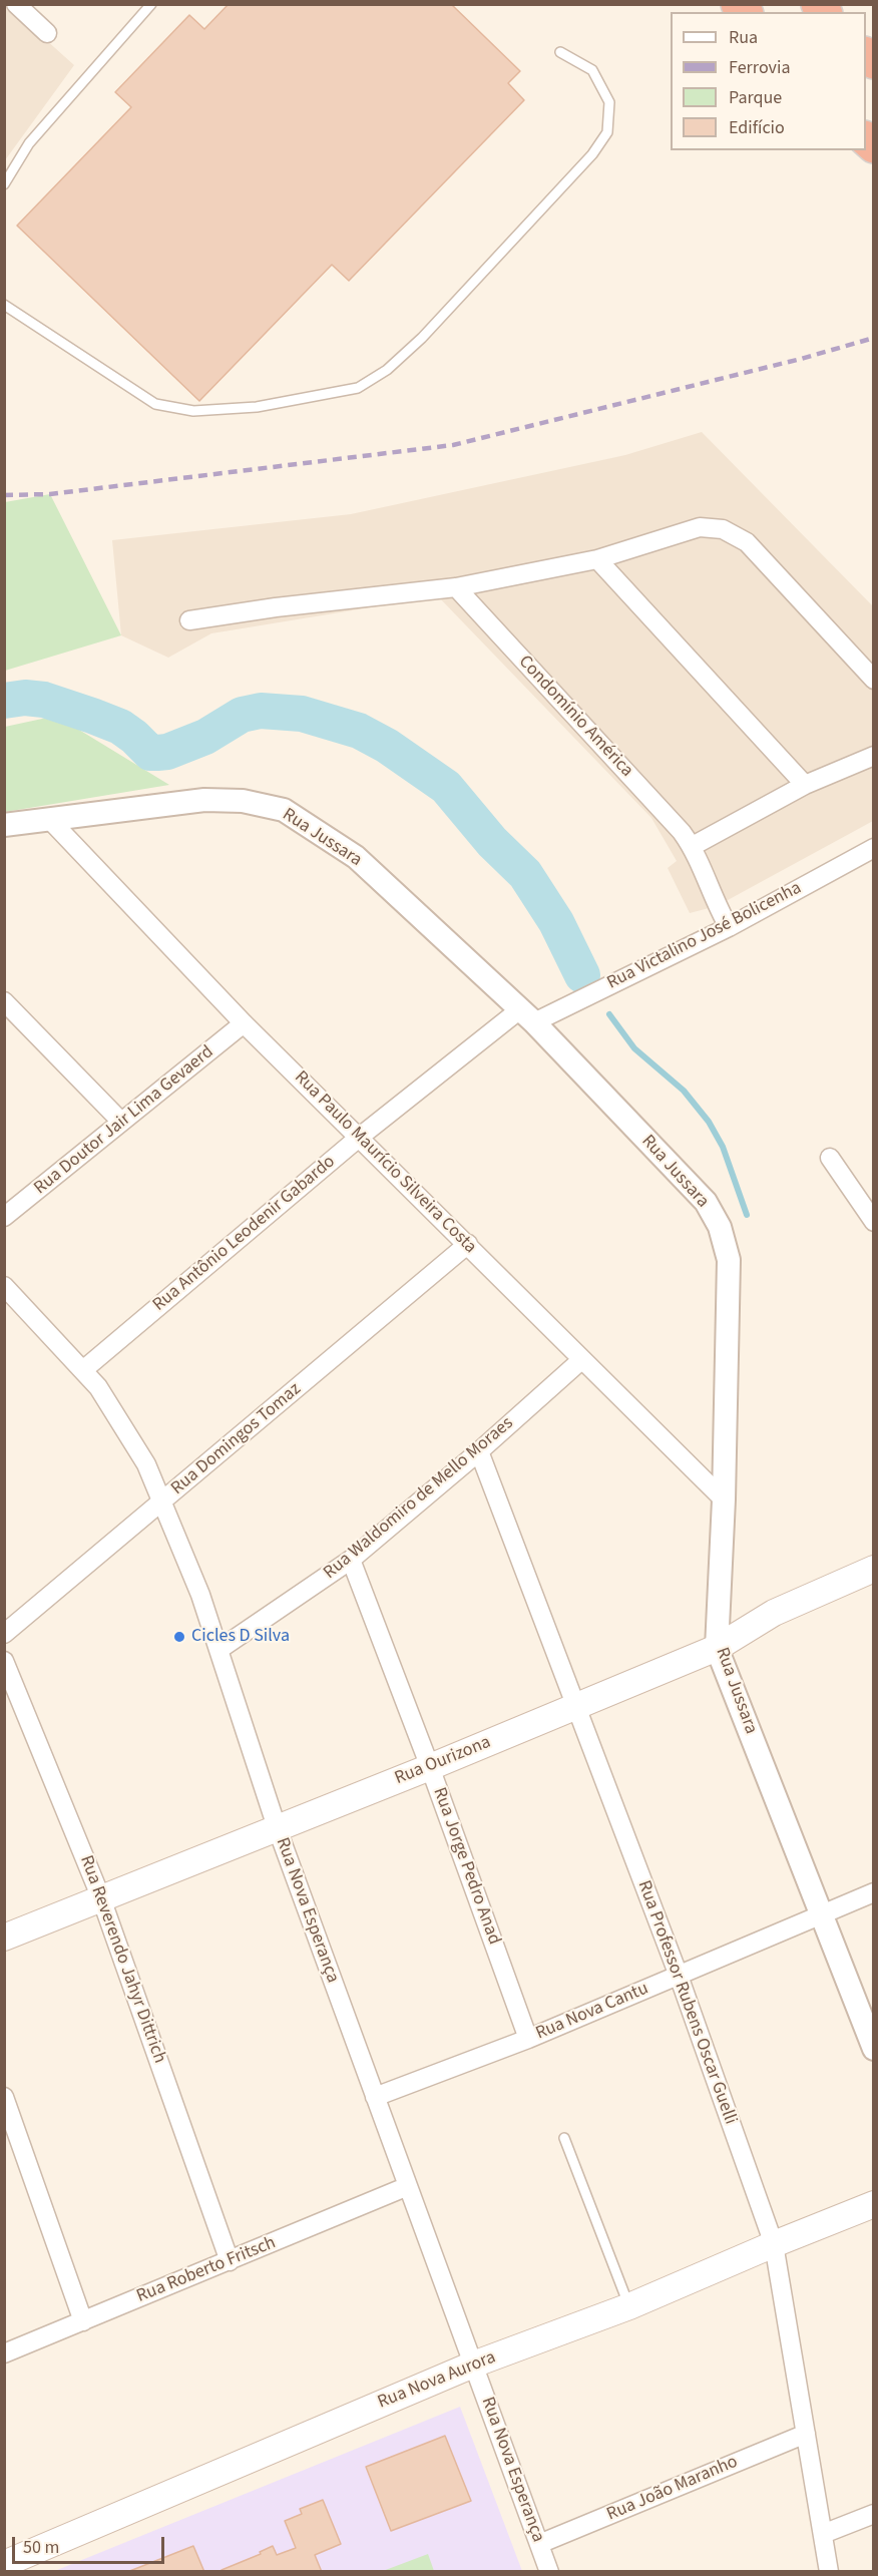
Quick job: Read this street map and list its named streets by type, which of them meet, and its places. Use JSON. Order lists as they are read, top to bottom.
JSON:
{
  "streets": {
    "main road": ["Rua Ourizona", "Rua Nova Aurora"],
    "street": [
      "Condomínio América",
      "Rua Jussara",
      "Rua Victalino José Bolicenha",
      "Rua Doutor Jair Lima Gevaerd",
      "Rua Paulo Maurício Silveira Costa",
      "Rua Antônio Leodenir Gabardo",
      "Rua Domingos Tomaz",
      "Rua Waldomiro de Mello Moraes",
      "Rua Jorge Pedro Anad",
      "Rua Nova Esperança",
      "Rua Reverendo Jahyr Dittrich",
      "Rua Professor Rubens Oscar Guelli",
      "Rua Nova Cantu",
      "Rua Roberto Fritsch",
      "Rua João Maranho"
    ]
  },
  "crossings": [
    ["Condomínio América", "Rua Victalino José Bolicenha"],
    ["Rua Jussara", "Rua Victalino José Bolicenha"],
    ["Rua Jussara", "Rua Paulo Maurício Silveira Costa"],
    ["Rua Jussara", "Rua Antônio Leodenir Gabardo"],
    ["Rua Jussara", "Rua Ourizona"],
    ["Rua Jussara", "Rua Nova Cantu"],
    ["Rua Victalino José Bolicenha", "Rua Antônio Leodenir Gabardo"],
    ["Rua Doutor Jair Lima Gevaerd", "Rua Paulo Maurício Silveira Costa"],
    ["Rua Paulo Maurício Silveira Costa", "Rua Antônio Leodenir Gabardo"],
    ["Rua Paulo Maurício Silveira Costa", "Rua Domingos Tomaz"],
    ["Rua Paulo Maurício Silveira Costa", "Rua Waldomiro de Mello Moraes"],
    ["Rua Antônio Leodenir Gabardo", "Rua Nova Esperança"],
    ["Rua Domingos Tomaz", "Rua Nova Esperança"],
    ["Rua Waldomiro de Mello Moraes", "Rua Jorge Pedro Anad"],
    ["Rua Waldomiro de Mello Moraes", "Rua Nova Esperança"],
    ["Rua Waldomiro de Mello Moraes", "Rua Professor Rubens Oscar Guelli"],
    ["Rua Ourizona", "Rua Jorge Pedro Anad"],
    ["Rua Ourizona", "Rua Nova Esperança"],
    ["Rua Ourizona", "Rua Reverendo Jahyr Dittrich"],
    ["Rua Ourizona", "Rua Professor Rubens Oscar Guelli"],
    ["Rua Jorge Pedro Anad", "Rua Nova Cantu"],
    ["Rua Nova Esperança", "Rua Nova Cantu"],
    ["Rua Nova Esperança", "Rua Roberto Fritsch"],
    ["Rua Nova Esperança", "Rua Nova Aurora"],
    ["Rua Nova Esperança", "Rua João Maranho"],
    ["Rua Reverendo Jahyr Dittrich", "Rua Roberto Fritsch"],
    ["Rua Professor Rubens Oscar Guelli", "Rua Nova Cantu"],
    ["Rua Professor Rubens Oscar Guelli", "Rua Nova Aurora"],
    ["Rua Professor Rubens Oscar Guelli", "Rua João Maranho"]
  ],
  "places": ["Cicles D Silva"],
  "legend": [
    "Rua",
    "Ferrovia",
    "Parque",
    "Edifício"
  ],
  "scale_bar": "50 m"
}
